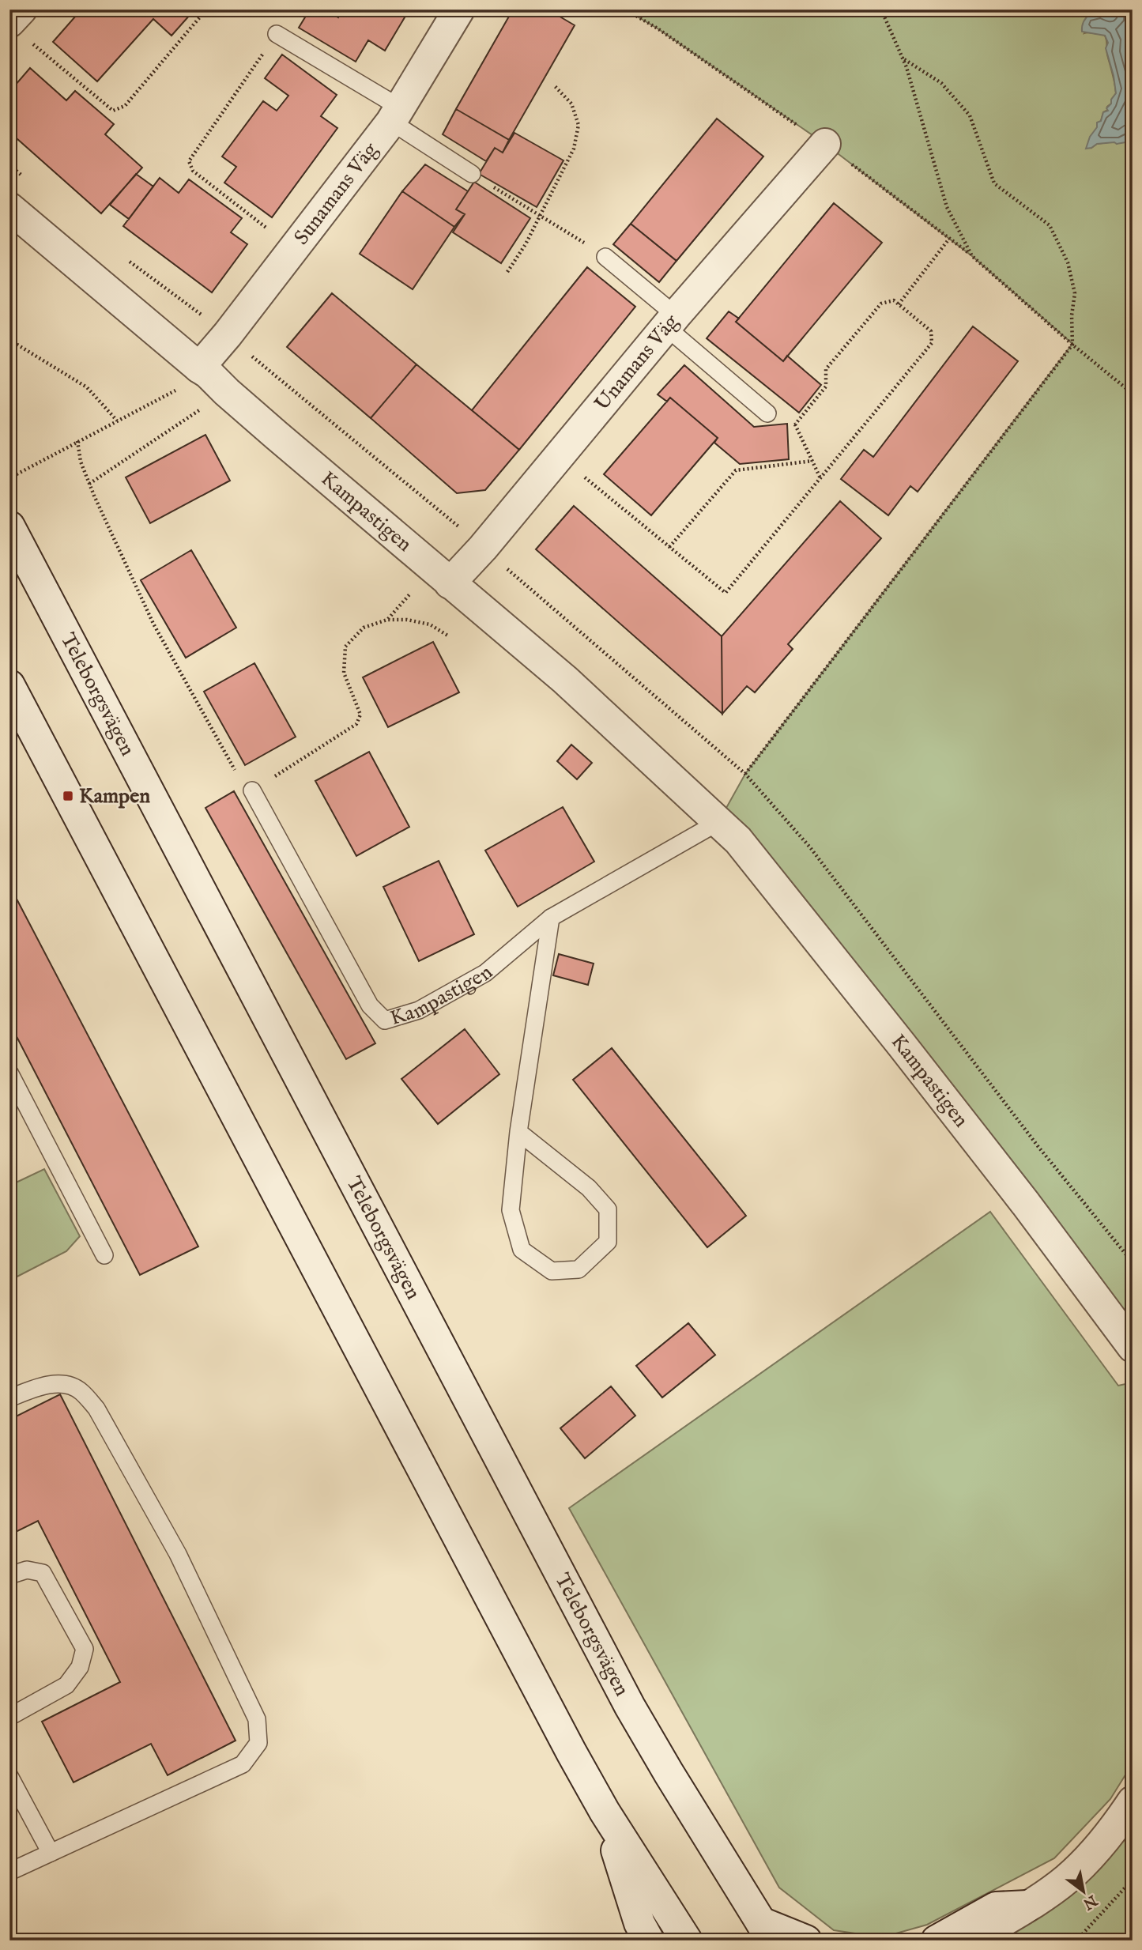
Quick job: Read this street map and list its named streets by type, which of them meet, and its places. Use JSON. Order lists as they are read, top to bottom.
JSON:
{
  "streets": {
    "main road": [
      "Sunamans Väg",
      "Unamans Väg",
      "Kampastigen",
      "Teleborgsvägen"
    ]
  },
  "crossings": [
    ["Sunamans Väg", "Kampastigen"],
    ["Unamans Väg", "Kampastigen"]
  ],
  "places": {
    "transit": ["Kampen"]
  },
  "north": "bottom right"
}
